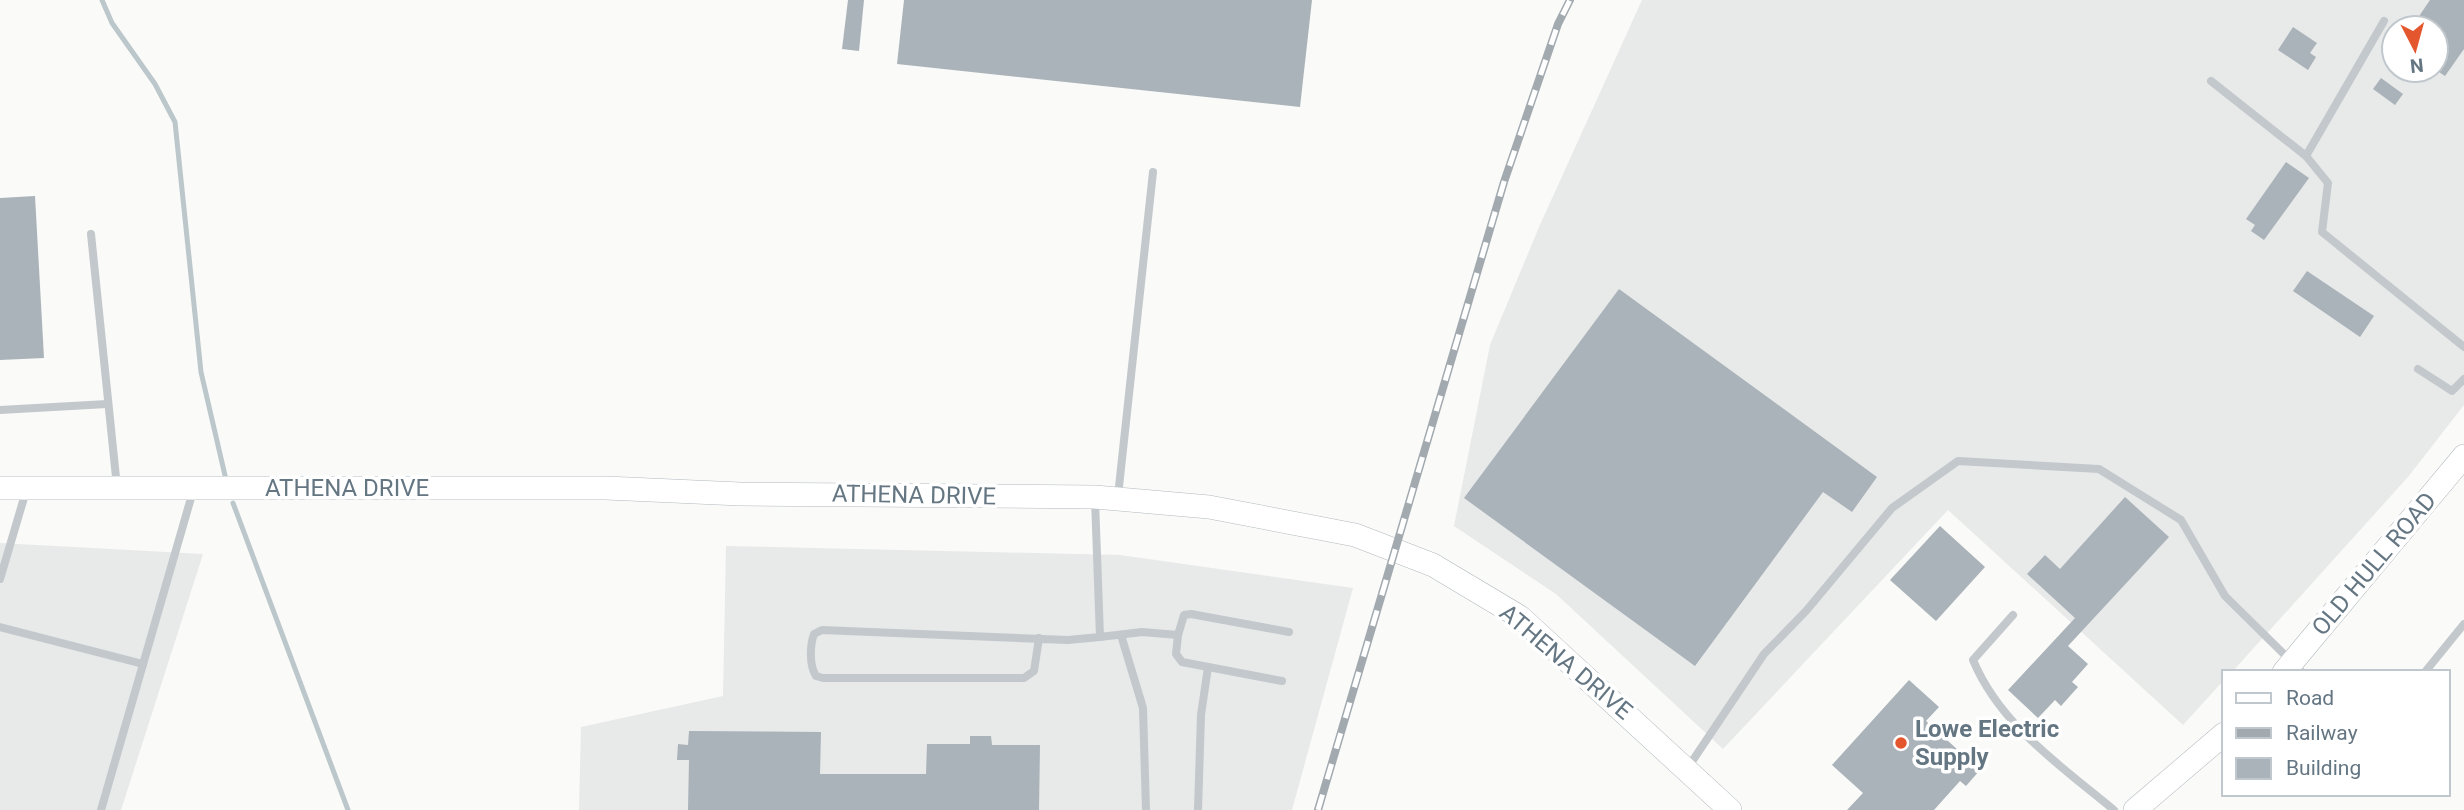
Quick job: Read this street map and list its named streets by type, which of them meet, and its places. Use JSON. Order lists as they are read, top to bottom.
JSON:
{
  "streets": {
    "street": ["ATHENA DRIVE", "OLD HULL ROAD"]
  },
  "places": ["Lowe Electric Supply"],
  "legend": ["Road", "Railway", "Building"],
  "north": "bottom"
}
